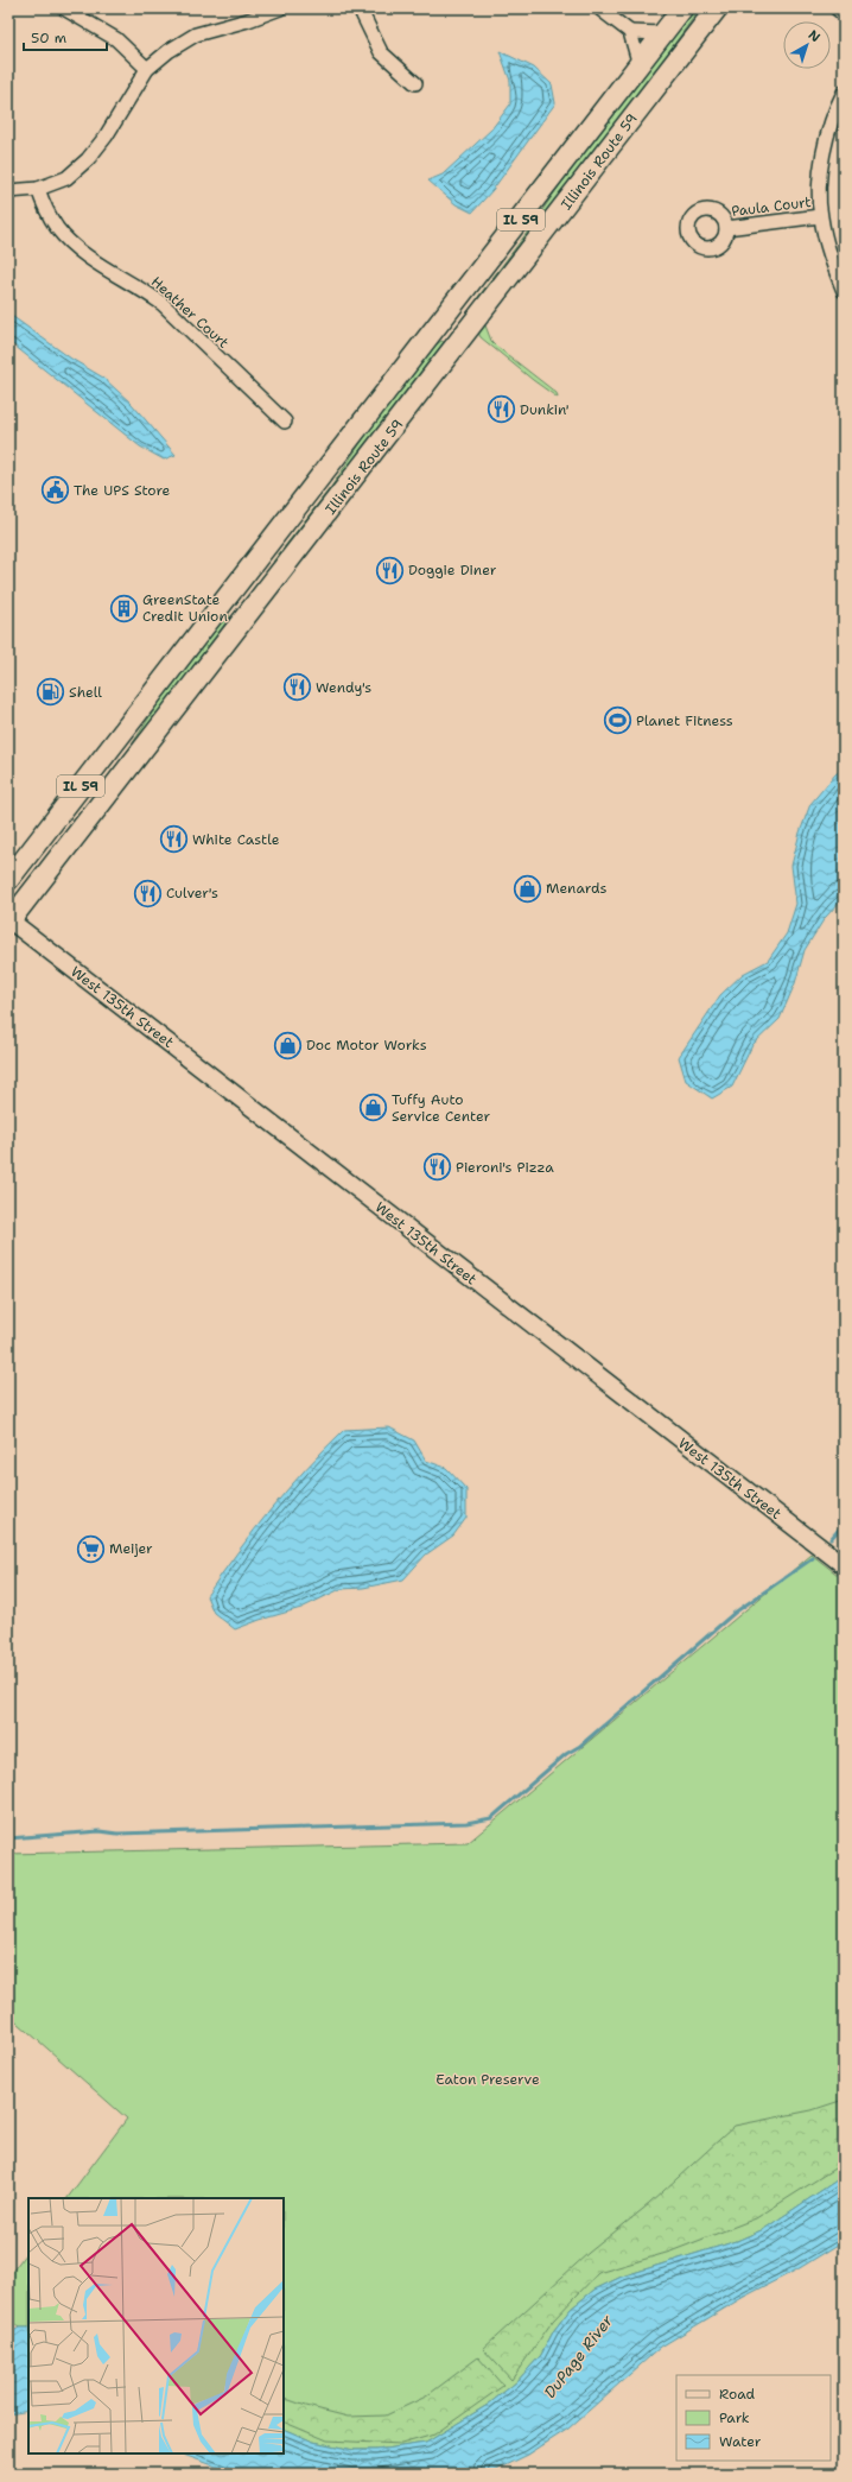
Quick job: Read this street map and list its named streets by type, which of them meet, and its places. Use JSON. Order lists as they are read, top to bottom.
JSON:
{
  "streets": {
    "main road": ["Illinois Route 59", "IL 59"],
    "street": ["Paula Court", "Heather Court", "West 135th Street"]
  },
  "crossings": [
    ["Illinois Route 59", "West 135th Street"]
  ],
  "water": ["DuPage River"],
  "parks": ["Eaton Preserve"],
  "places": {
    "restaurant": [
      "Dunkin'",
      "Doggie Diner",
      "Wendy's",
      "White Castle",
      "Culver's",
      "Pieroni's Pizza"
    ],
    "public building": ["The UPS Store"],
    "building": ["GreenState Credit Union"],
    "fuel station": ["Shell"],
    "sports": ["Planet Fitness"],
    "shop": ["Menards", "Doc Motor Works", "Tuffy Auto Service Center"],
    "supermarket": ["Meijer"]
  },
  "legend": ["Road", "Park", "Water"],
  "scale_bar": "50 m",
  "north": "top right"
}
